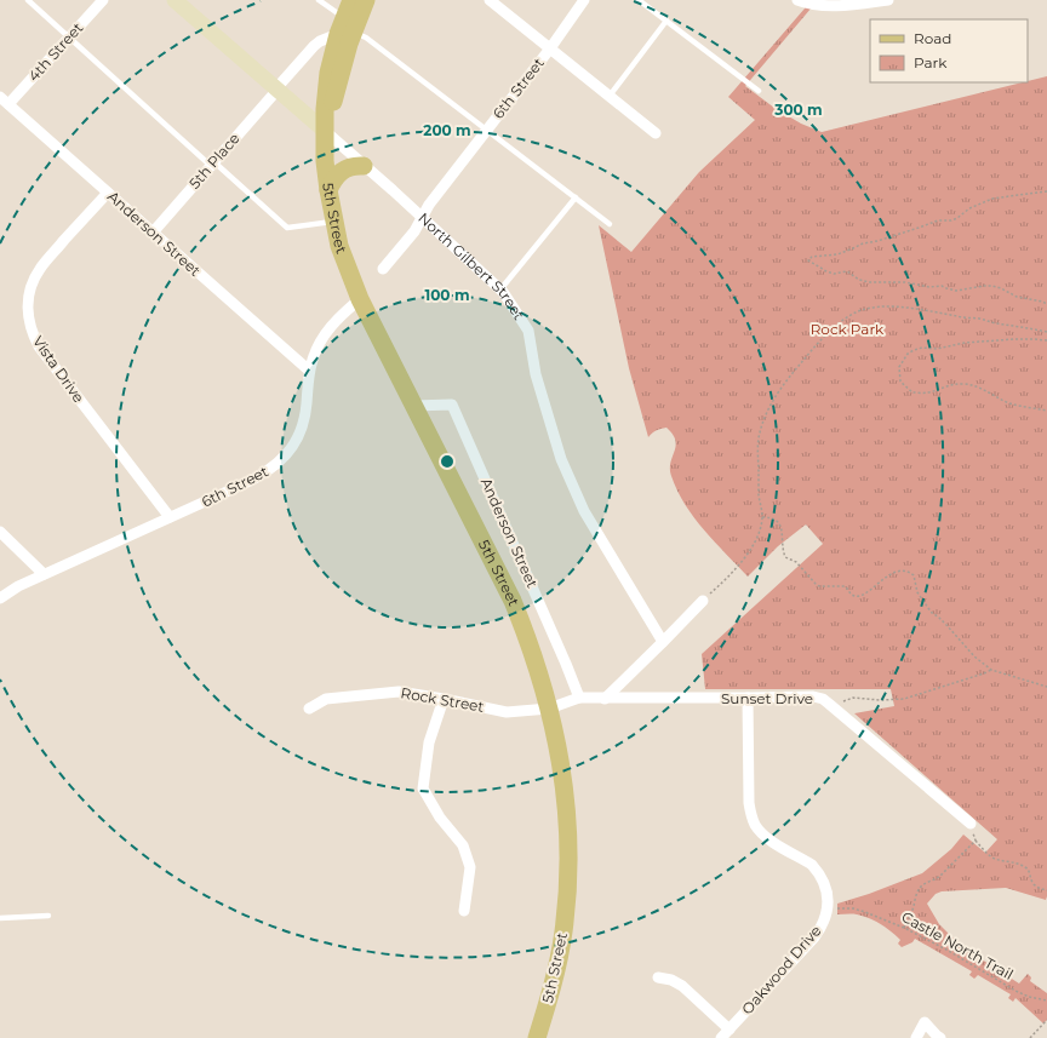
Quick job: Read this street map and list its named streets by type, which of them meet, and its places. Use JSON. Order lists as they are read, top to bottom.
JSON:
{
  "streets": {
    "main road": ["5th Street"],
    "street": [
      "4th Street",
      "6th Street",
      "5th Place",
      "Anderson Street",
      "North Gilbert Street",
      "Vista Drive",
      "Sunset Drive",
      "Rock Street",
      "Oakwood Drive"
    ],
    "path": ["Castle North Trail"]
  },
  "crossings": [
    ["4th Street", "Anderson Street"],
    ["6th Street", "5th Street"],
    ["6th Street", "Anderson Street"],
    ["6th Street", "North Gilbert Street"],
    ["6th Street", "Vista Drive"],
    ["5th Place", "5th Street"],
    ["5th Place", "Anderson Street"],
    ["5th Place", "North Gilbert Street"],
    ["5th Street", "Anderson Street"],
    ["5th Street", "North Gilbert Street"],
    ["5th Street", "Sunset Drive"],
    ["5th Street", "Rock Street"],
    ["Anderson Street", "Vista Drive"],
    ["Anderson Street", "Sunset Drive"],
    ["Sunset Drive", "Rock Street"],
    ["Sunset Drive", "Oakwood Drive"],
    ["Castle North Trail", "Oakwood Drive"]
  ],
  "parks": ["Rock Park"],
  "legend": ["Road", "Park"],
  "rings": ["300 m", "200 m", "100 m"]
}
